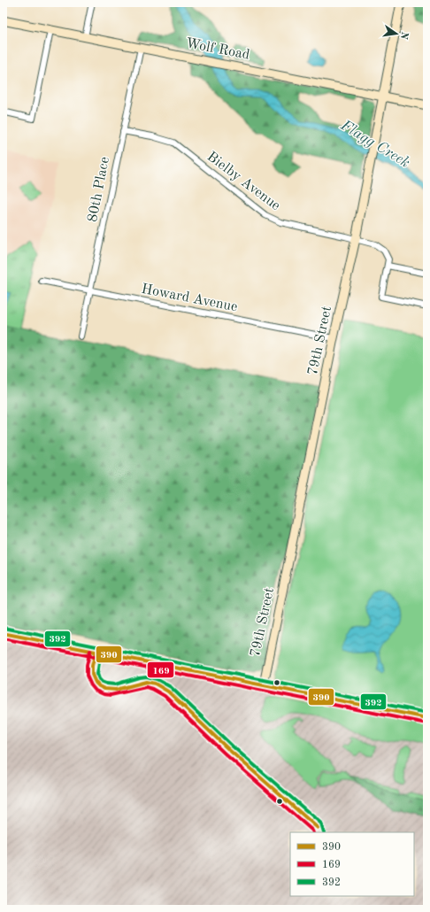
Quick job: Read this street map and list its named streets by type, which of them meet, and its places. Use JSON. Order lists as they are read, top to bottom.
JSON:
{
  "streets": {
    "street": [
      "Wolf Road",
      "Bielby Avenue",
      "80th Place",
      "Howard Avenue",
      "79th Street"
    ]
  },
  "crossings": [
    ["Wolf Road", "80th Place"],
    ["Wolf Road", "79th Street"],
    ["Bielby Avenue", "80th Place"],
    ["Bielby Avenue", "79th Street"],
    ["80th Place", "Howard Avenue"],
    ["Howard Avenue", "79th Street"]
  ],
  "water": ["Flagg Creek"],
  "lines": ["transit line 392", "transit line 390", "transit line 169"],
  "legend": ["390", "169", "392"],
  "north": "right"
}
